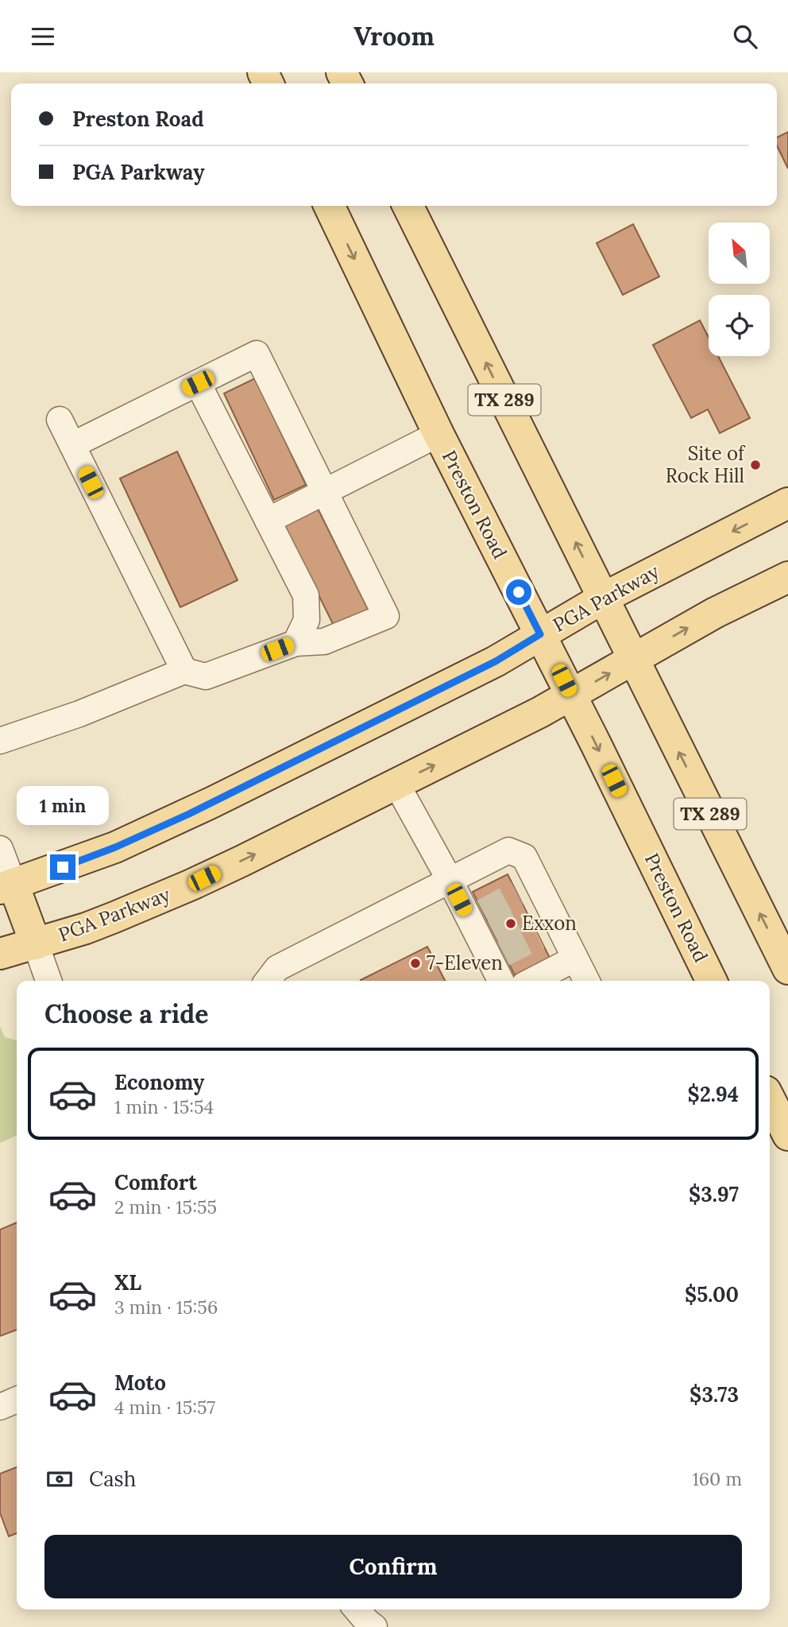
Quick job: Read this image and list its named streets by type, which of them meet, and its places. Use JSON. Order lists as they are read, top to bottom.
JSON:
{
  "streets": {
    "main road": ["TX 289", "Preston Road", "PGA Parkway"]
  },
  "crossings": [
    ["TX 289", "PGA Parkway"],
    ["Preston Road", "PGA Parkway"]
  ],
  "places": ["Site of Rock Hill", "Exxon", "7-Eleven"],
  "north": "top left",
  "page": {
    "header": "Vroom",
    "banner": ["Preston Road", "PGA Parkway"],
    "bubble": "1 min",
    "heading": "Choose a ride",
    "list": [
      {
        "name": "Economy",
        "note": "1 min · 15:54",
        "value": "$2.94"
      },
      {
        "name": "Comfort",
        "note": "2 min · 15:55",
        "value": "$3.97"
      },
      {
        "name": "XL",
        "note": "3 min · 15:56",
        "value": "$5.00"
      },
      {
        "name": "Moto",
        "note": "4 min · 15:57",
        "value": "$3.73"
      }
    ],
    "pay": ["Cash", "160 m"],
    "buttons": "Confirm"
  }
}
